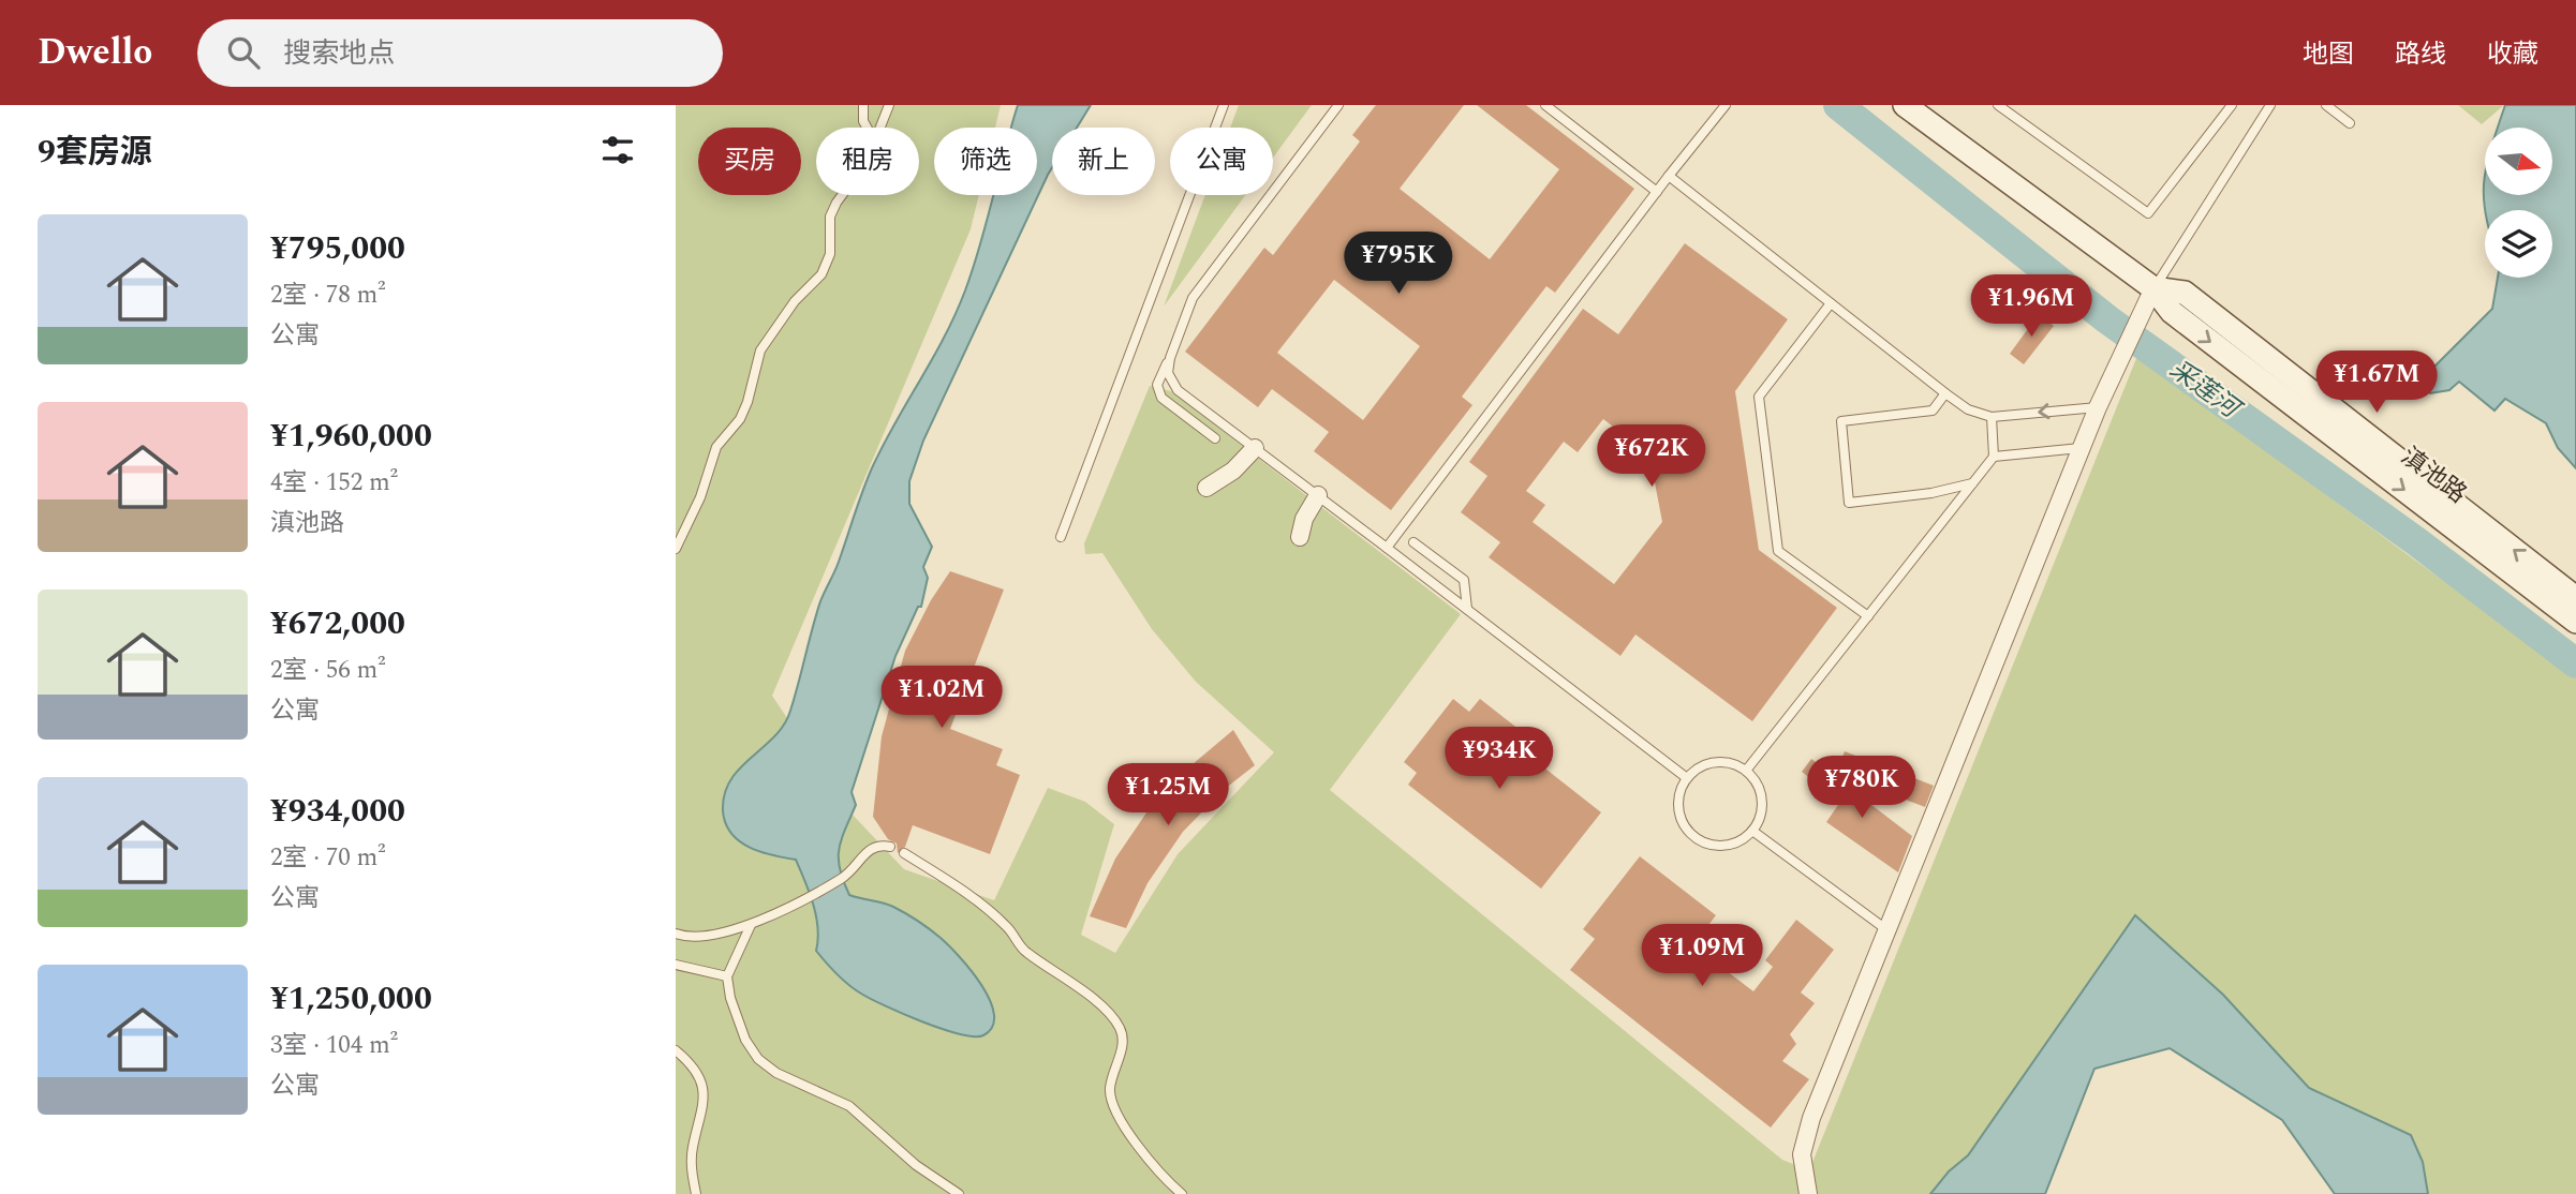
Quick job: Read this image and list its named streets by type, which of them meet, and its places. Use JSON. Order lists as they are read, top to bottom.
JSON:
{
  "streets": {
    "main road": ["滇池路"]
  },
  "water": ["采莲河"],
  "north": "right",
  "page": {
    "header": "Dwello",
    "search": "搜索地点",
    "nav": ["地图", "路线", "收藏"],
    "heading": "9套房源",
    "chip": [
      "买房",
      "租房",
      "筛选",
      "新上",
      "公寓"
    ],
    "list": [
      {
        "name": "¥795,000",
        "note": "2室 · 78 m² · 公寓"
      },
      {
        "name": "¥1,960,000",
        "note": "4室 · 152 m² · 滇池路"
      },
      {
        "name": "¥672,000",
        "note": "2室 · 56 m² · 公寓"
      },
      {
        "name": "¥934,000",
        "note": "2室 · 70 m² · 公寓"
      },
      {
        "name": "¥1,250,000",
        "note": "3室 · 104 m² · 公寓"
      }
    ],
    "price": [
      "¥795K",
      "¥1.96M",
      "¥1.67M",
      "¥672K",
      "¥1.02M",
      "¥934K",
      "¥780K",
      "¥1.25M",
      "¥1.09M"
    ]
  }
}
